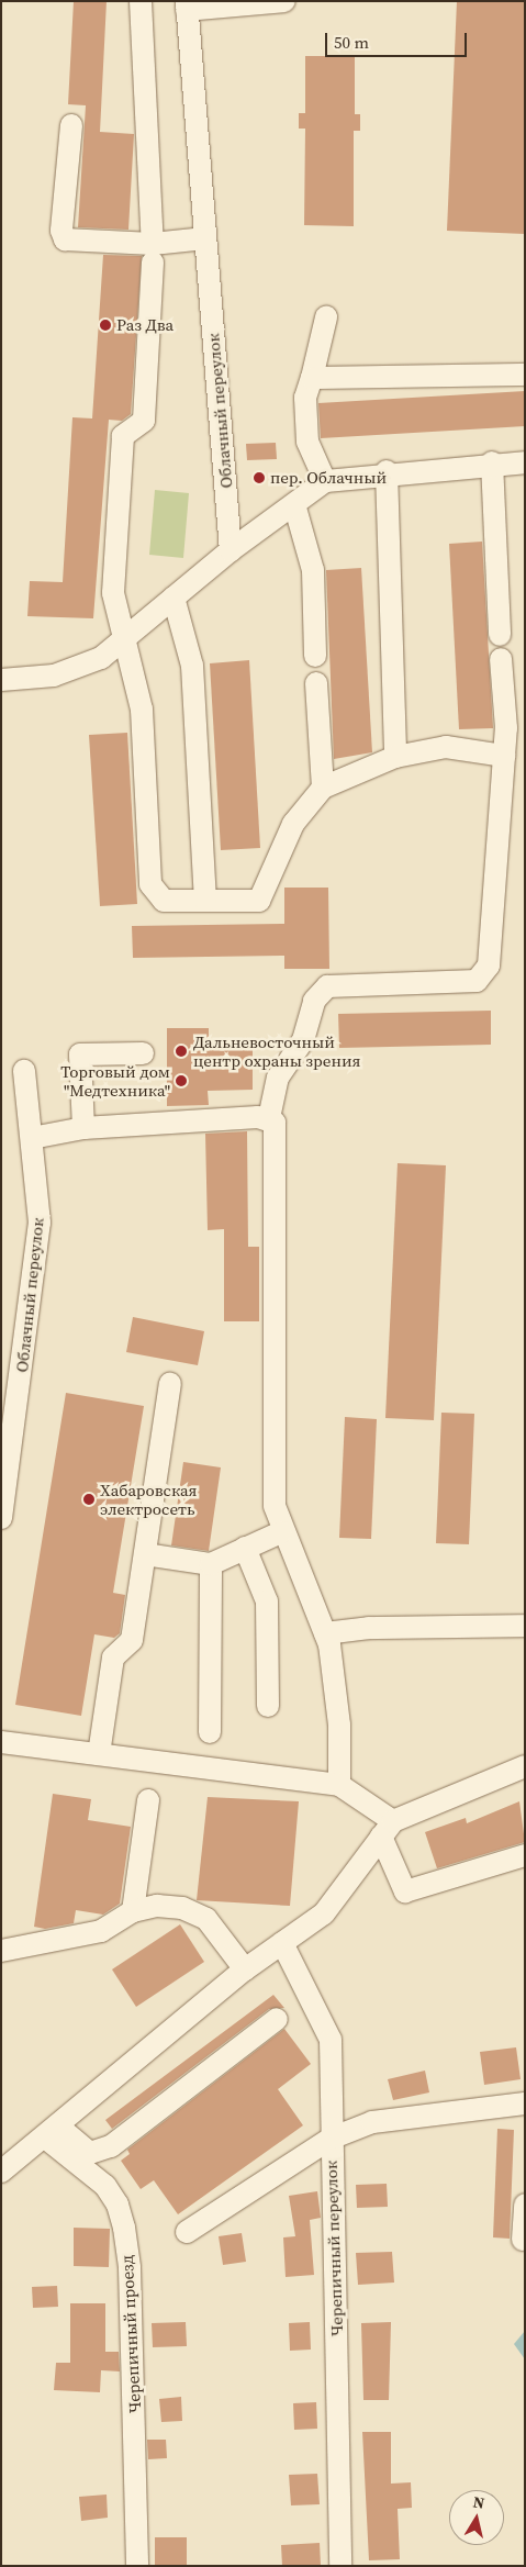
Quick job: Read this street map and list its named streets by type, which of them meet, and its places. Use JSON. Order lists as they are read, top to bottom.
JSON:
{
  "streets": {
    "street": ["Облачный переулок", "Черепичный переулок", "Черепичный проезд"]
  },
  "places": [
    "Раз Два",
    "пер. Облачный",
    "Дальневосточный центр охраны зрения",
    "Торговый дом \"Медтехника\"",
    "Хабаровская электросеть"
  ],
  "scale_bar": "50 m",
  "north": "top"
}
